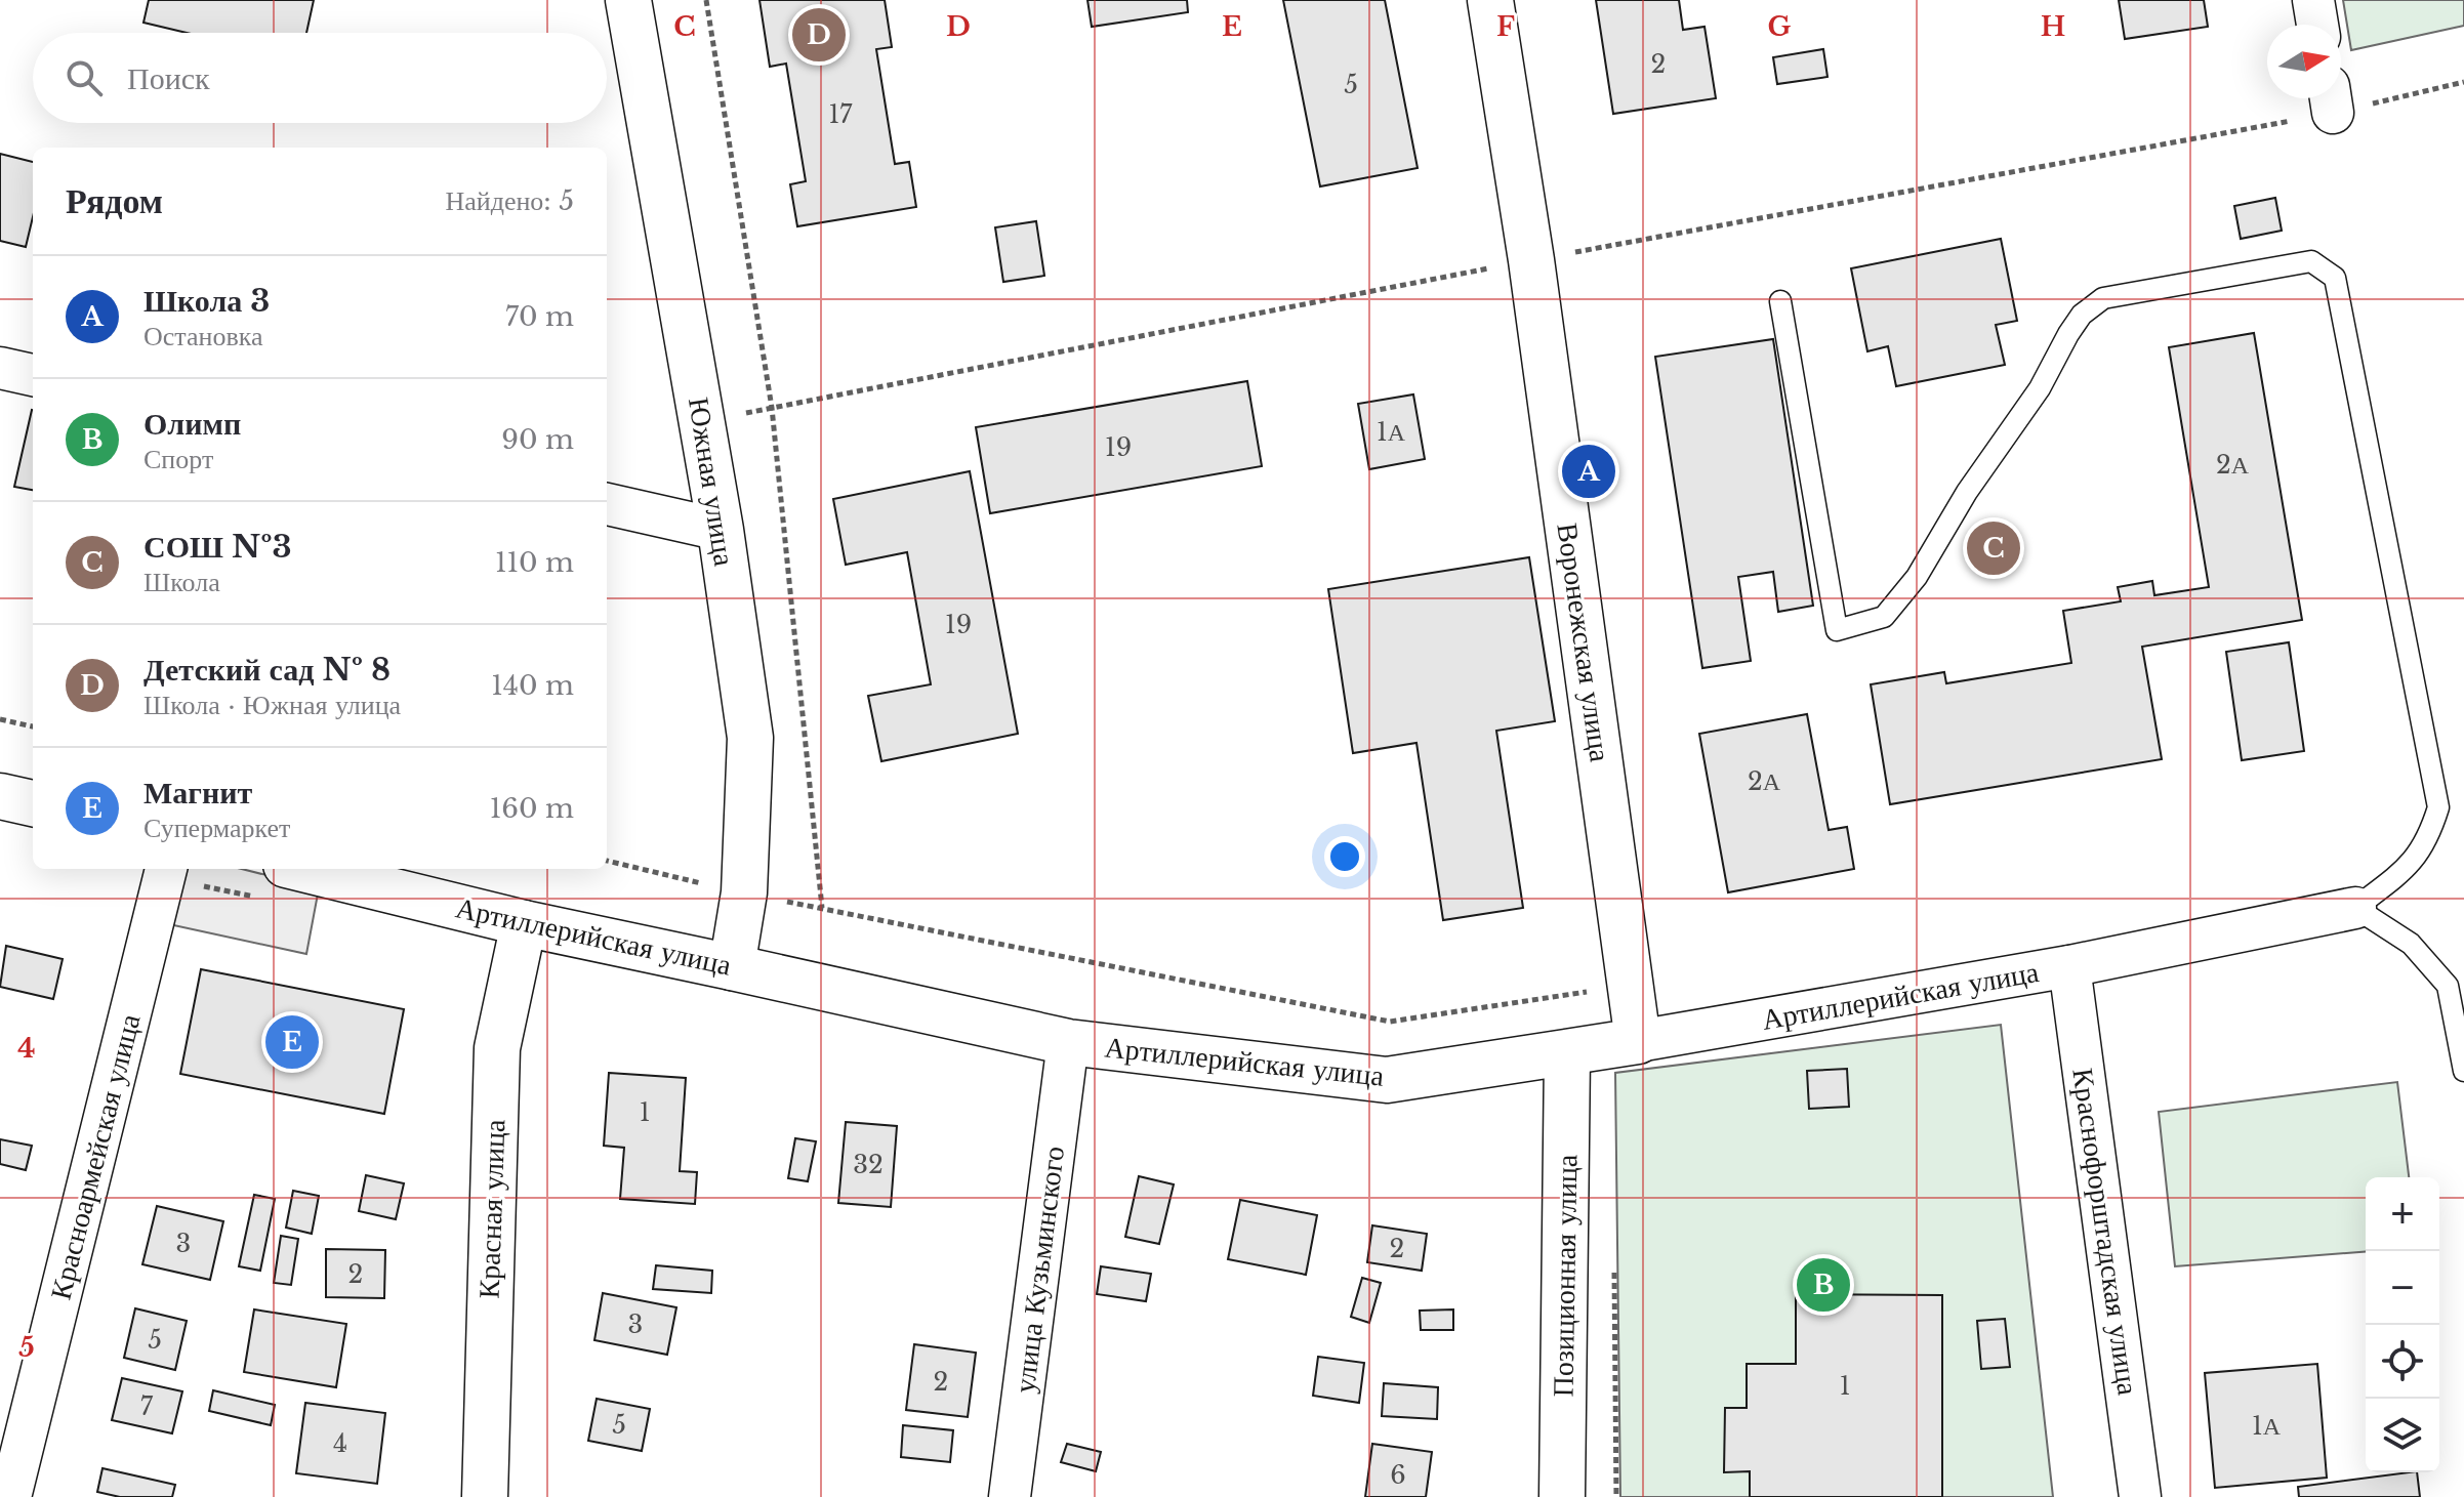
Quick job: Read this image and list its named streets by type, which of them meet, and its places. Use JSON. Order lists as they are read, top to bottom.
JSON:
{
  "streets": {
    "street": [
      "Южная улица",
      "Воронежская улица",
      "Артиллерийская улица",
      "Красноармейская улица",
      "Красная улица",
      "Краснофорштадская улица",
      "улица Кузьминского",
      "Позиционная улица"
    ]
  },
  "crossings": [
    ["Южная улица", "Артиллерийская улица"],
    ["Воронежская улица", "Артиллерийская улица"],
    ["Артиллерийская улица", "Красная улица"],
    ["Артиллерийская улица", "Краснофорштадская улица"],
    ["Артиллерийская улица", "улица Кузьминского"],
    ["Артиллерийская улица", "Позиционная улица"]
  ],
  "house_numbers": [
    "2",
    "5",
    "17",
    "1А",
    "19",
    "2А",
    "19",
    "2А",
    "1",
    "32",
    "3",
    "2",
    "2",
    "3",
    "5",
    "2",
    "1",
    "7",
    "5",
    "1А",
    "4",
    "6"
  ],
  "north": "right",
  "page": {
    "pins": [
      "D",
      "A",
      "C",
      "E",
      "B"
    ],
    "search": "Поиск",
    "heading": ["Рядом", "Найдено: 5"],
    "list": [
      {
        "mark": "A",
        "name": "Школа 3",
        "note": "Остановка",
        "value": "70 m"
      },
      {
        "mark": "B",
        "name": "Олимп",
        "note": "Спорт",
        "value": "90 m"
      },
      {
        "mark": "C",
        "name": "СОШ №3",
        "note": "Школа",
        "value": "110 m"
      },
      {
        "mark": "D",
        "name": "Детский сад № 8",
        "note": "Школа · Южная улица",
        "value": "140 m"
      },
      {
        "mark": "E",
        "name": "Магнит",
        "note": "Супермаркет",
        "value": "160 m"
      }
    ],
    "map_buttons": ["+", "−"]
  },
  "grid": {
    "columns": [
      "C",
      "D",
      "E",
      "F",
      "G",
      "H"
    ],
    "rows": ["4", "5"]
  }
}
